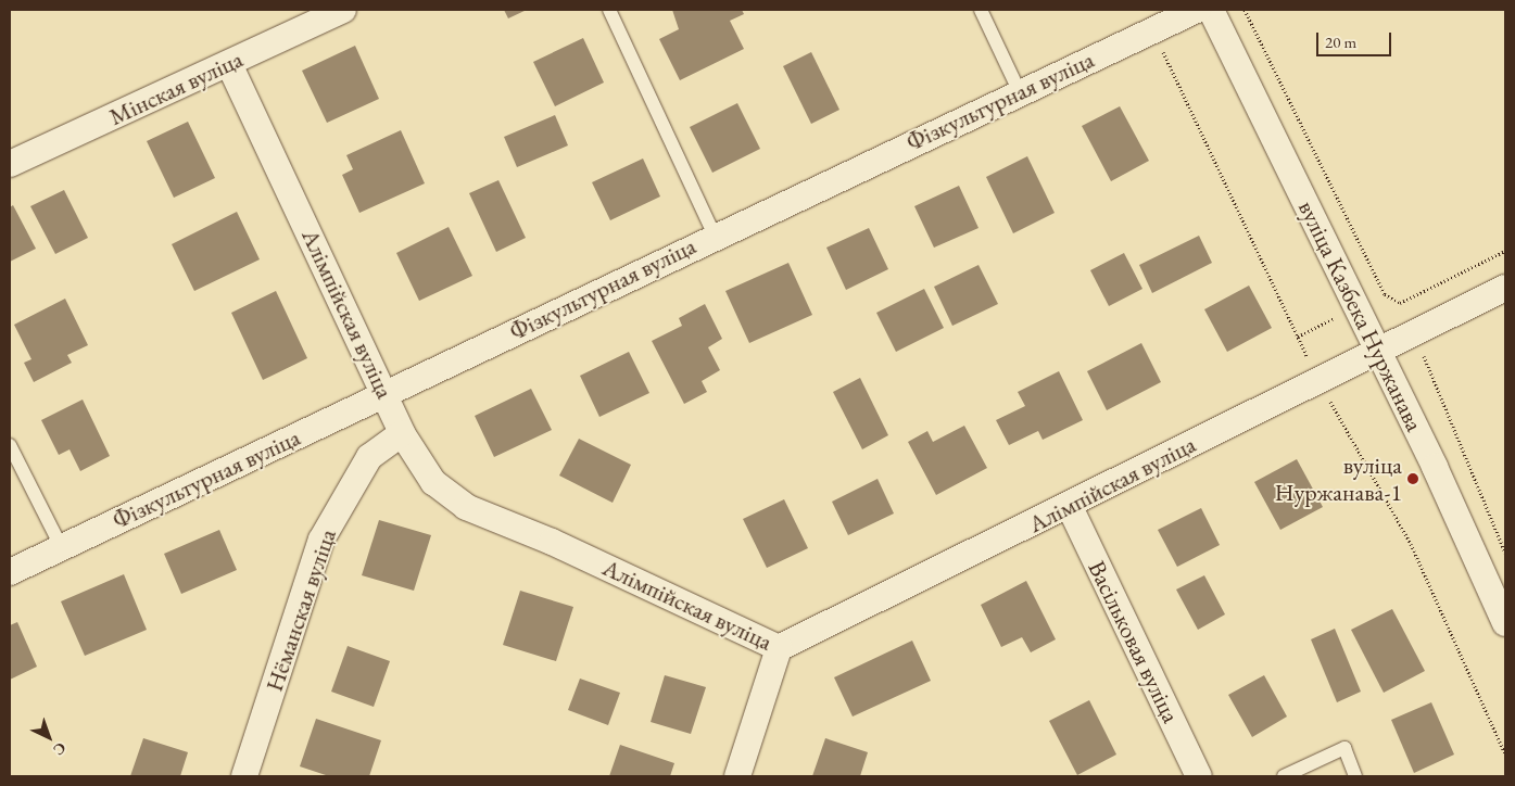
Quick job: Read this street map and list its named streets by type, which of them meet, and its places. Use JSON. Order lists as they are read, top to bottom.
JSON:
{
  "streets": {
    "street": [
      "Мінская вуліца",
      "Фізкультурная вуліца",
      "Алімпійская вуліца",
      "вуліца Казбека Нуржанава",
      "Нёманская вуліца",
      "Васільковая вуліца"
    ]
  },
  "crossings": [
    ["Мінская вуліца", "Алімпійская вуліца"],
    ["Фізкультурная вуліца", "Алімпійская вуліца"],
    ["Алімпійская вуліца", "вуліца Казбека Нуржанава"],
    ["Алімпійская вуліца", "Нёманская вуліца"],
    ["Алімпійская вуліца", "Васільковая вуліца"]
  ],
  "places": ["вуліца Нуржанава-1"],
  "scale_bar": "20 m",
  "north": "bottom right"
}
